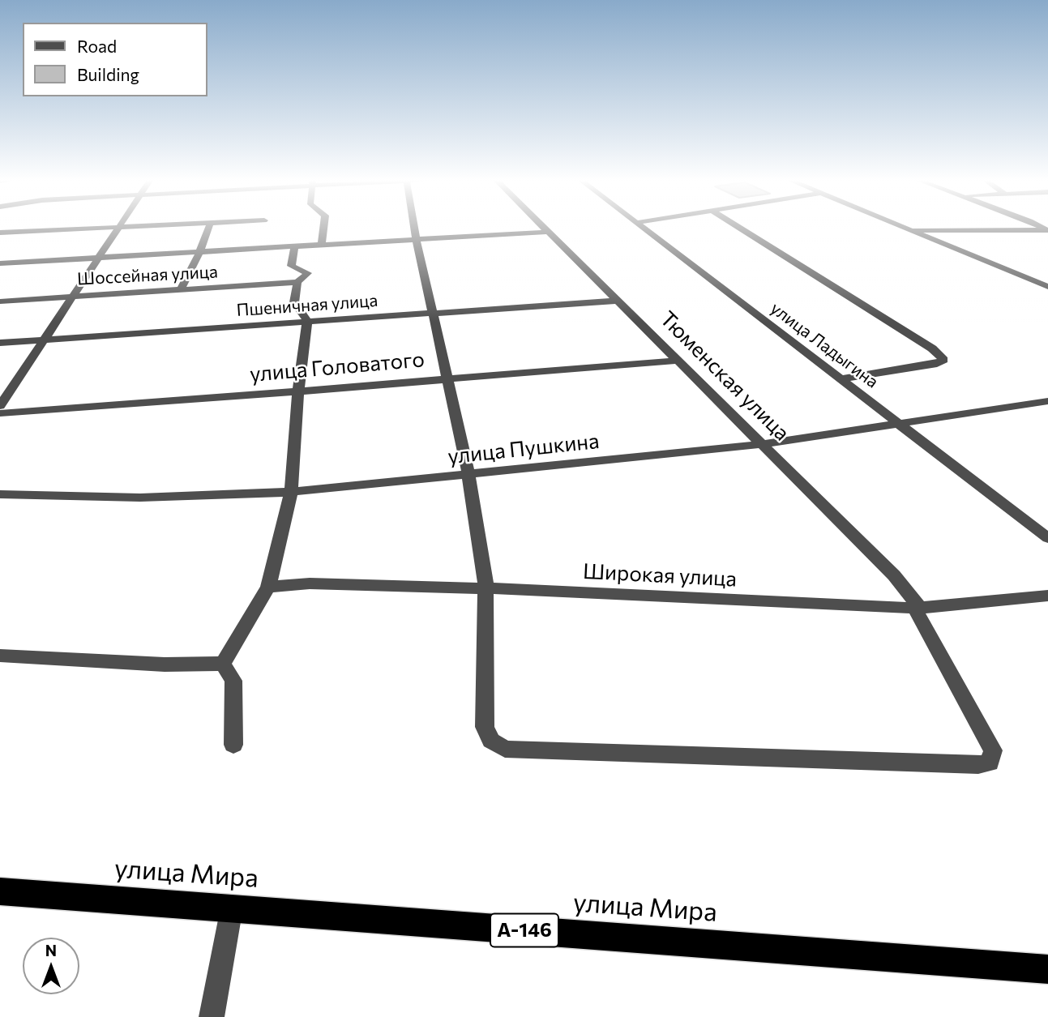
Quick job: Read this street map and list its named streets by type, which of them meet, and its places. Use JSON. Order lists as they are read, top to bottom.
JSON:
{
  "streets": {
    "highway": ["улица Мира", "А-146"],
    "street": [
      "Шоссейная улица",
      "Пшеничная улица",
      "улица Ладыгина",
      "улица Головатого",
      "Тюменская улица",
      "улица Пушкина",
      "Широкая улица"
    ]
  },
  "crossings": [
    ["Пшеничная улица", "Тюменская улица"],
    ["улица Ладыгина", "улица Пушкина"],
    ["улица Головатого", "Тюменская улица"],
    ["Тюменская улица", "улица Пушкина"],
    ["Тюменская улица", "Широкая улица"]
  ],
  "legend": ["Road", "Building"],
  "north": "top"
}
